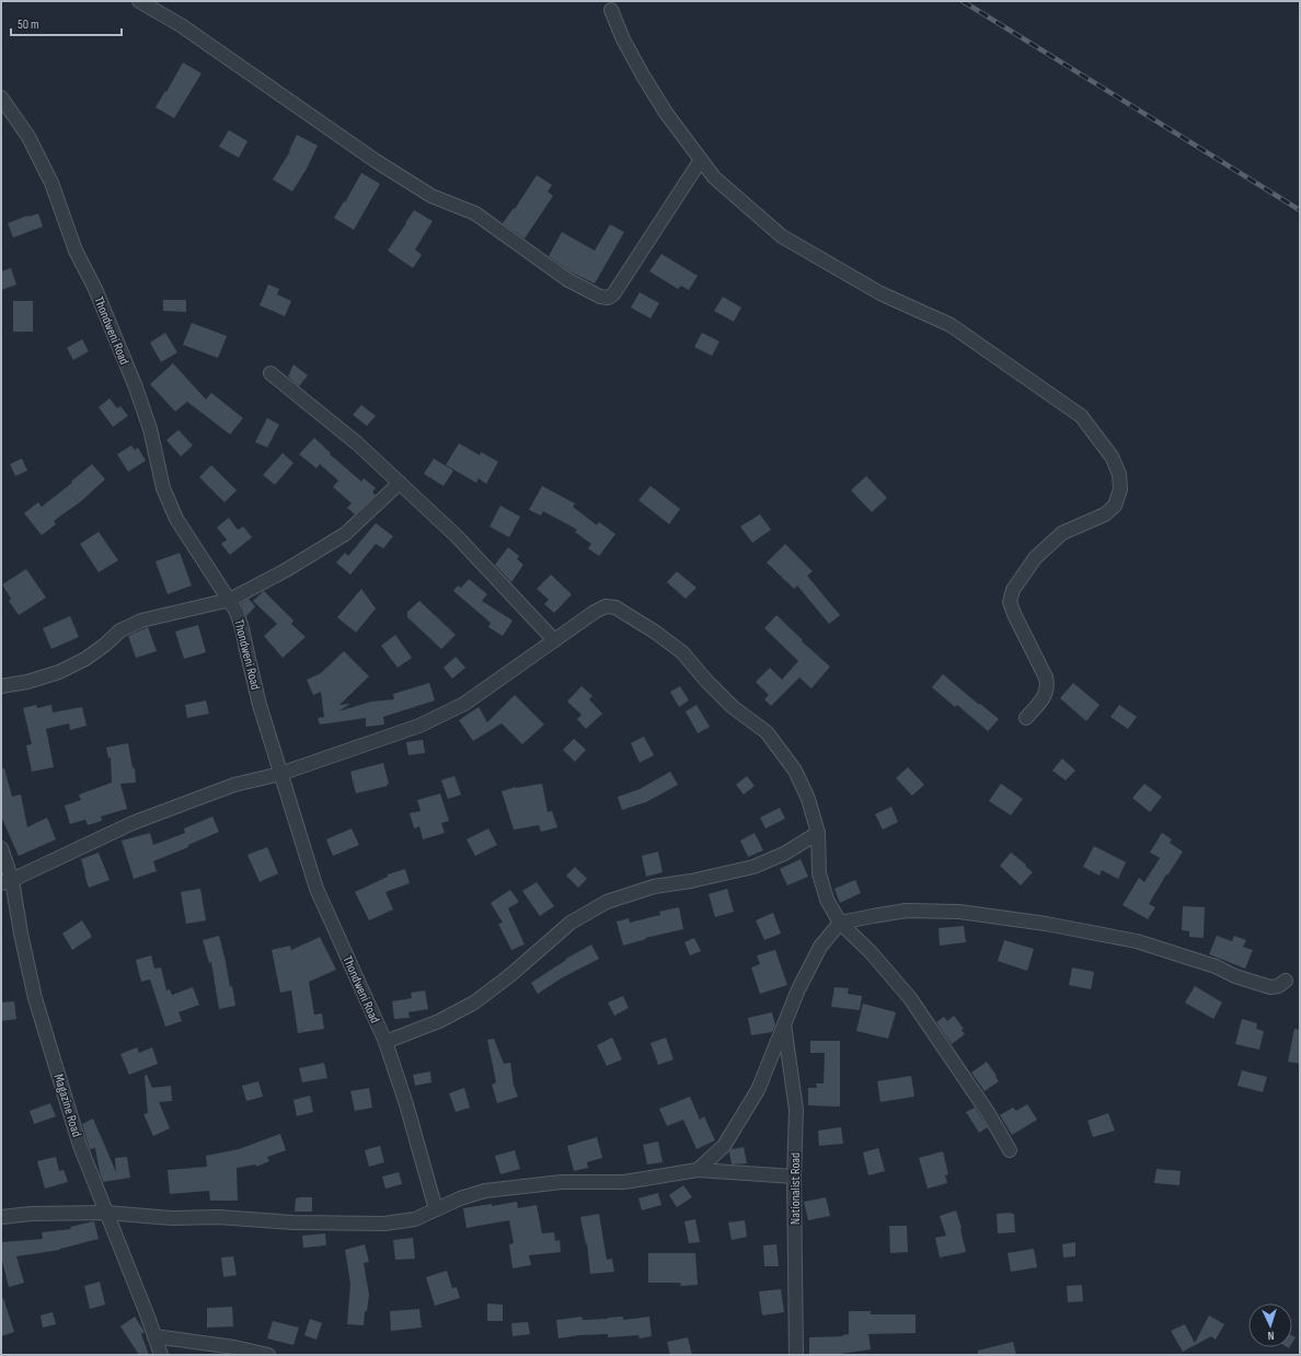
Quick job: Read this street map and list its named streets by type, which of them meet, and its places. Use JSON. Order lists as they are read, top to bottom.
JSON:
{
  "streets": {
    "street": ["Thondweni Road", "Magazine Road", "Nationalist Road"]
  },
  "scale_bar": "50 m",
  "north": "bottom"
}
